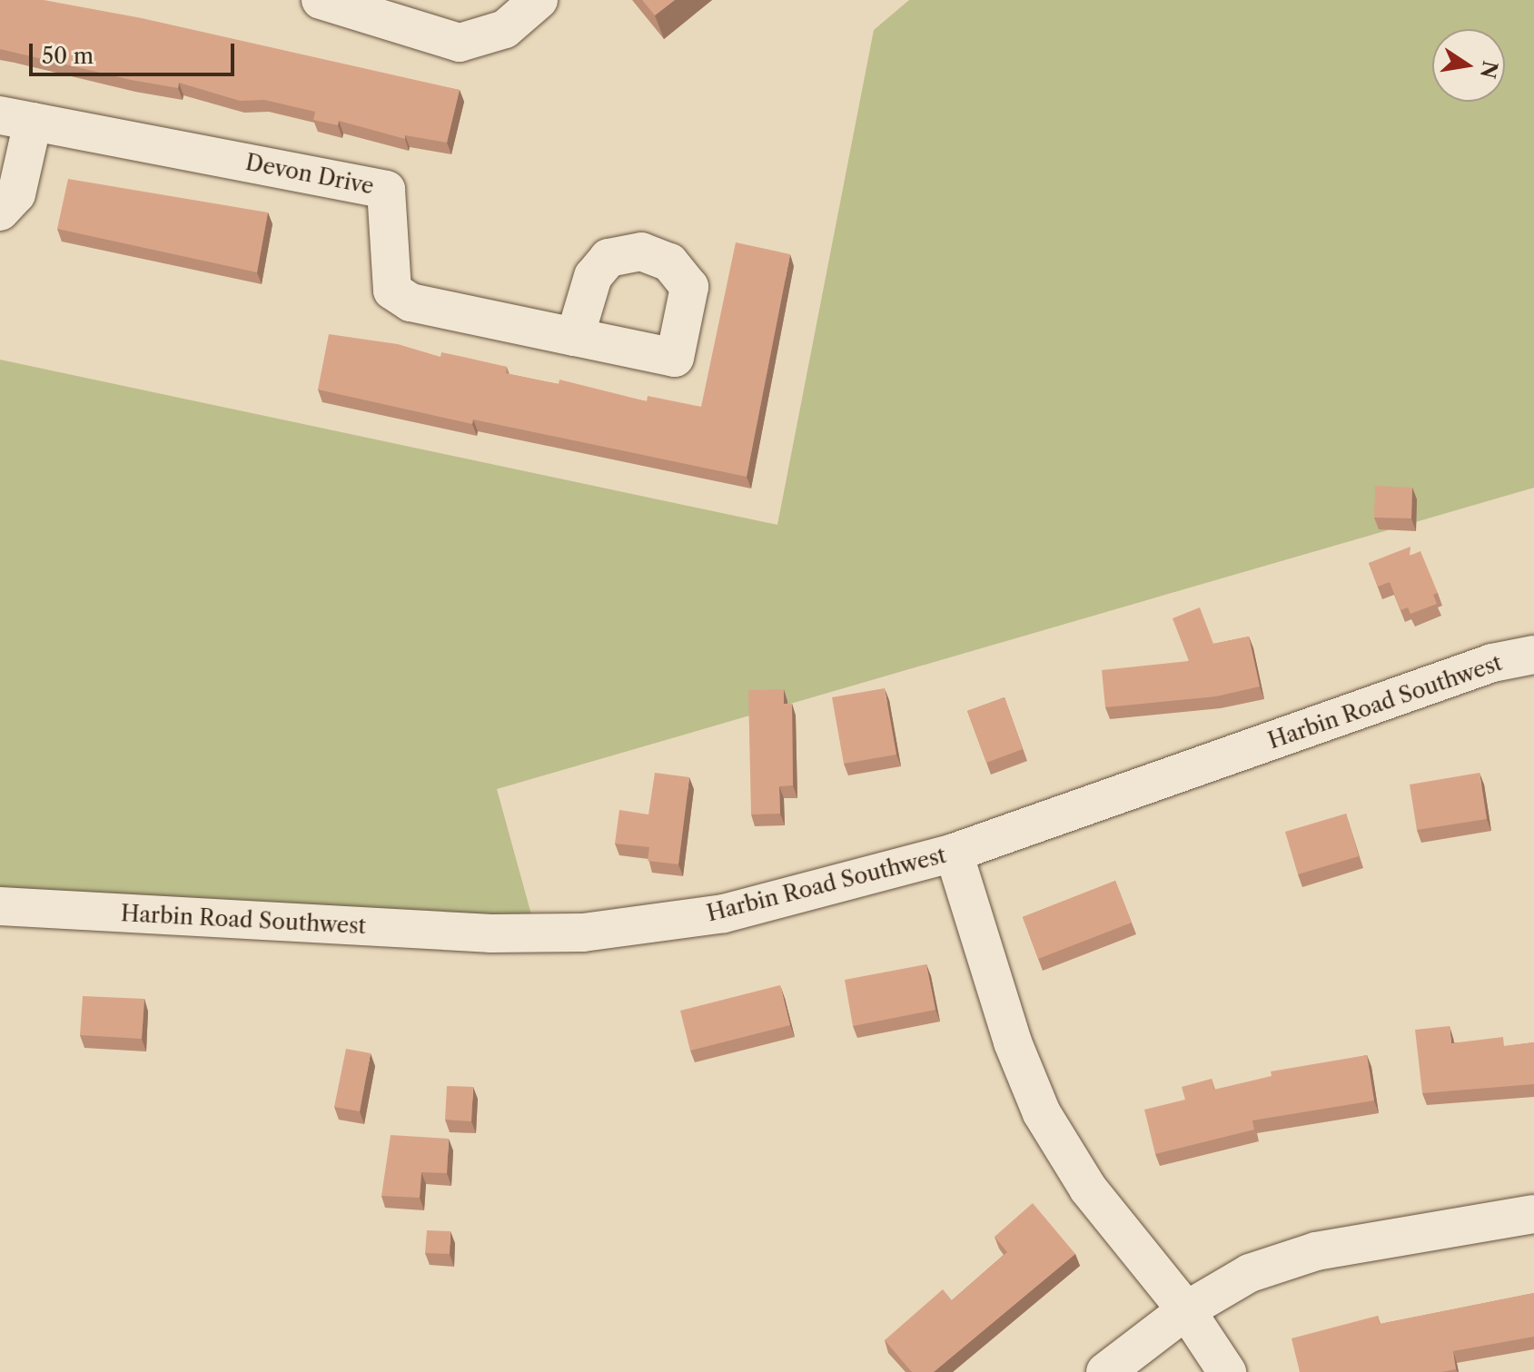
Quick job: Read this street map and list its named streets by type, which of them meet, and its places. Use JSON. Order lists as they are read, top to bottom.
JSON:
{
  "streets": {
    "street": ["Devon Drive", "Harbin Road Southwest"]
  },
  "scale_bar": "50 m",
  "north": "right"
}
